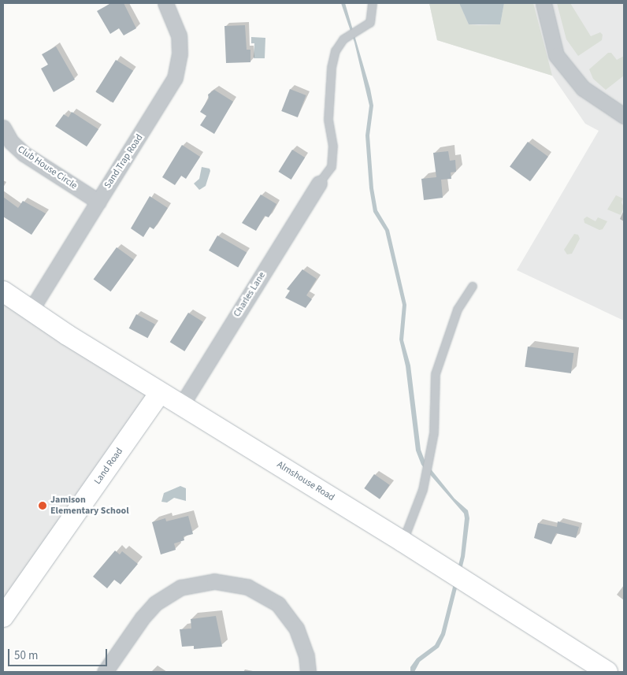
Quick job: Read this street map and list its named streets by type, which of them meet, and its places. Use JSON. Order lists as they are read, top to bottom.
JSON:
{
  "streets": {
    "main road": ["Land Road", "Almshouse Road"],
    "street": ["Sand Trap Road", "Club House Circle", "Charles Lane"]
  },
  "crossings": [
    ["Sand Trap Road", "Club House Circle"],
    ["Sand Trap Road", "Almshouse Road"],
    ["Charles Lane", "Almshouse Road"],
    ["Land Road", "Almshouse Road"]
  ],
  "places": ["Jamison Elementary School"],
  "scale_bar": "50 m"
}
